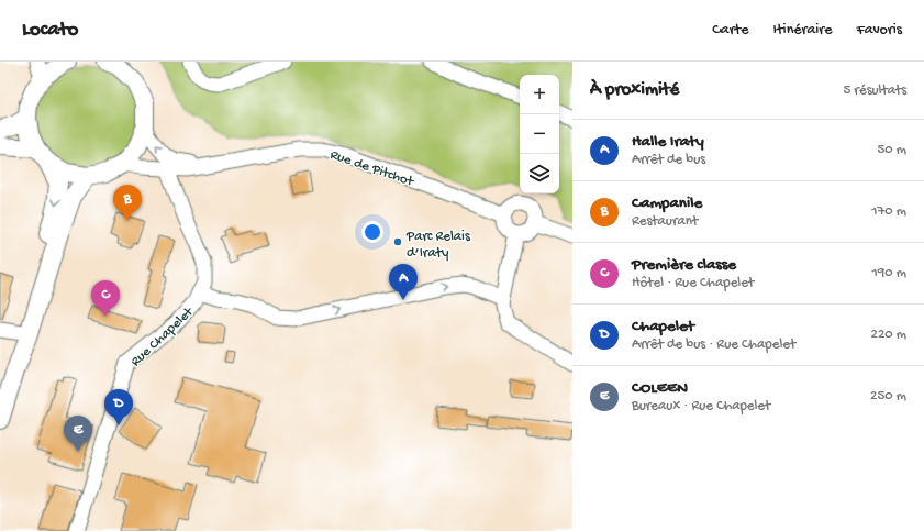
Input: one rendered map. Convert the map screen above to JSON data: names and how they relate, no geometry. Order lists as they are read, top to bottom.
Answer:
{
  "streets": {
    "street": ["Rue de Pitchot", "Rue Chapelet"]
  },
  "crossings": [
    ["Rue de Pitchot", "Rue Chapelet"]
  ],
  "places": ["Parc Relais d’Iraty"],
  "page": {
    "header": "Locato",
    "nav": ["Carte", "Itinéraire", "Favoris"],
    "heading": ["À proximité", "5 résultats"],
    "map_buttons": ["+", "−"],
    "list": [
      {
        "mark": "A",
        "name": "Halle Iraty",
        "note": "Arrêt de bus",
        "value": "50 m"
      },
      {
        "mark": "B",
        "name": "Campanile",
        "note": "Restaurant",
        "value": "170 m"
      },
      {
        "mark": "C",
        "name": "Première classe",
        "note": "Hôtel · Rue Chapelet",
        "value": "190 m"
      },
      {
        "mark": "D",
        "name": "Chapelet",
        "note": "Arrêt de bus · Rue Chapelet",
        "value": "220 m"
      },
      {
        "mark": "E",
        "name": "COLEEN",
        "note": "Bureaux · Rue Chapelet",
        "value": "250 m"
      }
    ],
    "pins": [
      "B",
      "A",
      "C",
      "D",
      "E"
    ]
  }
}
